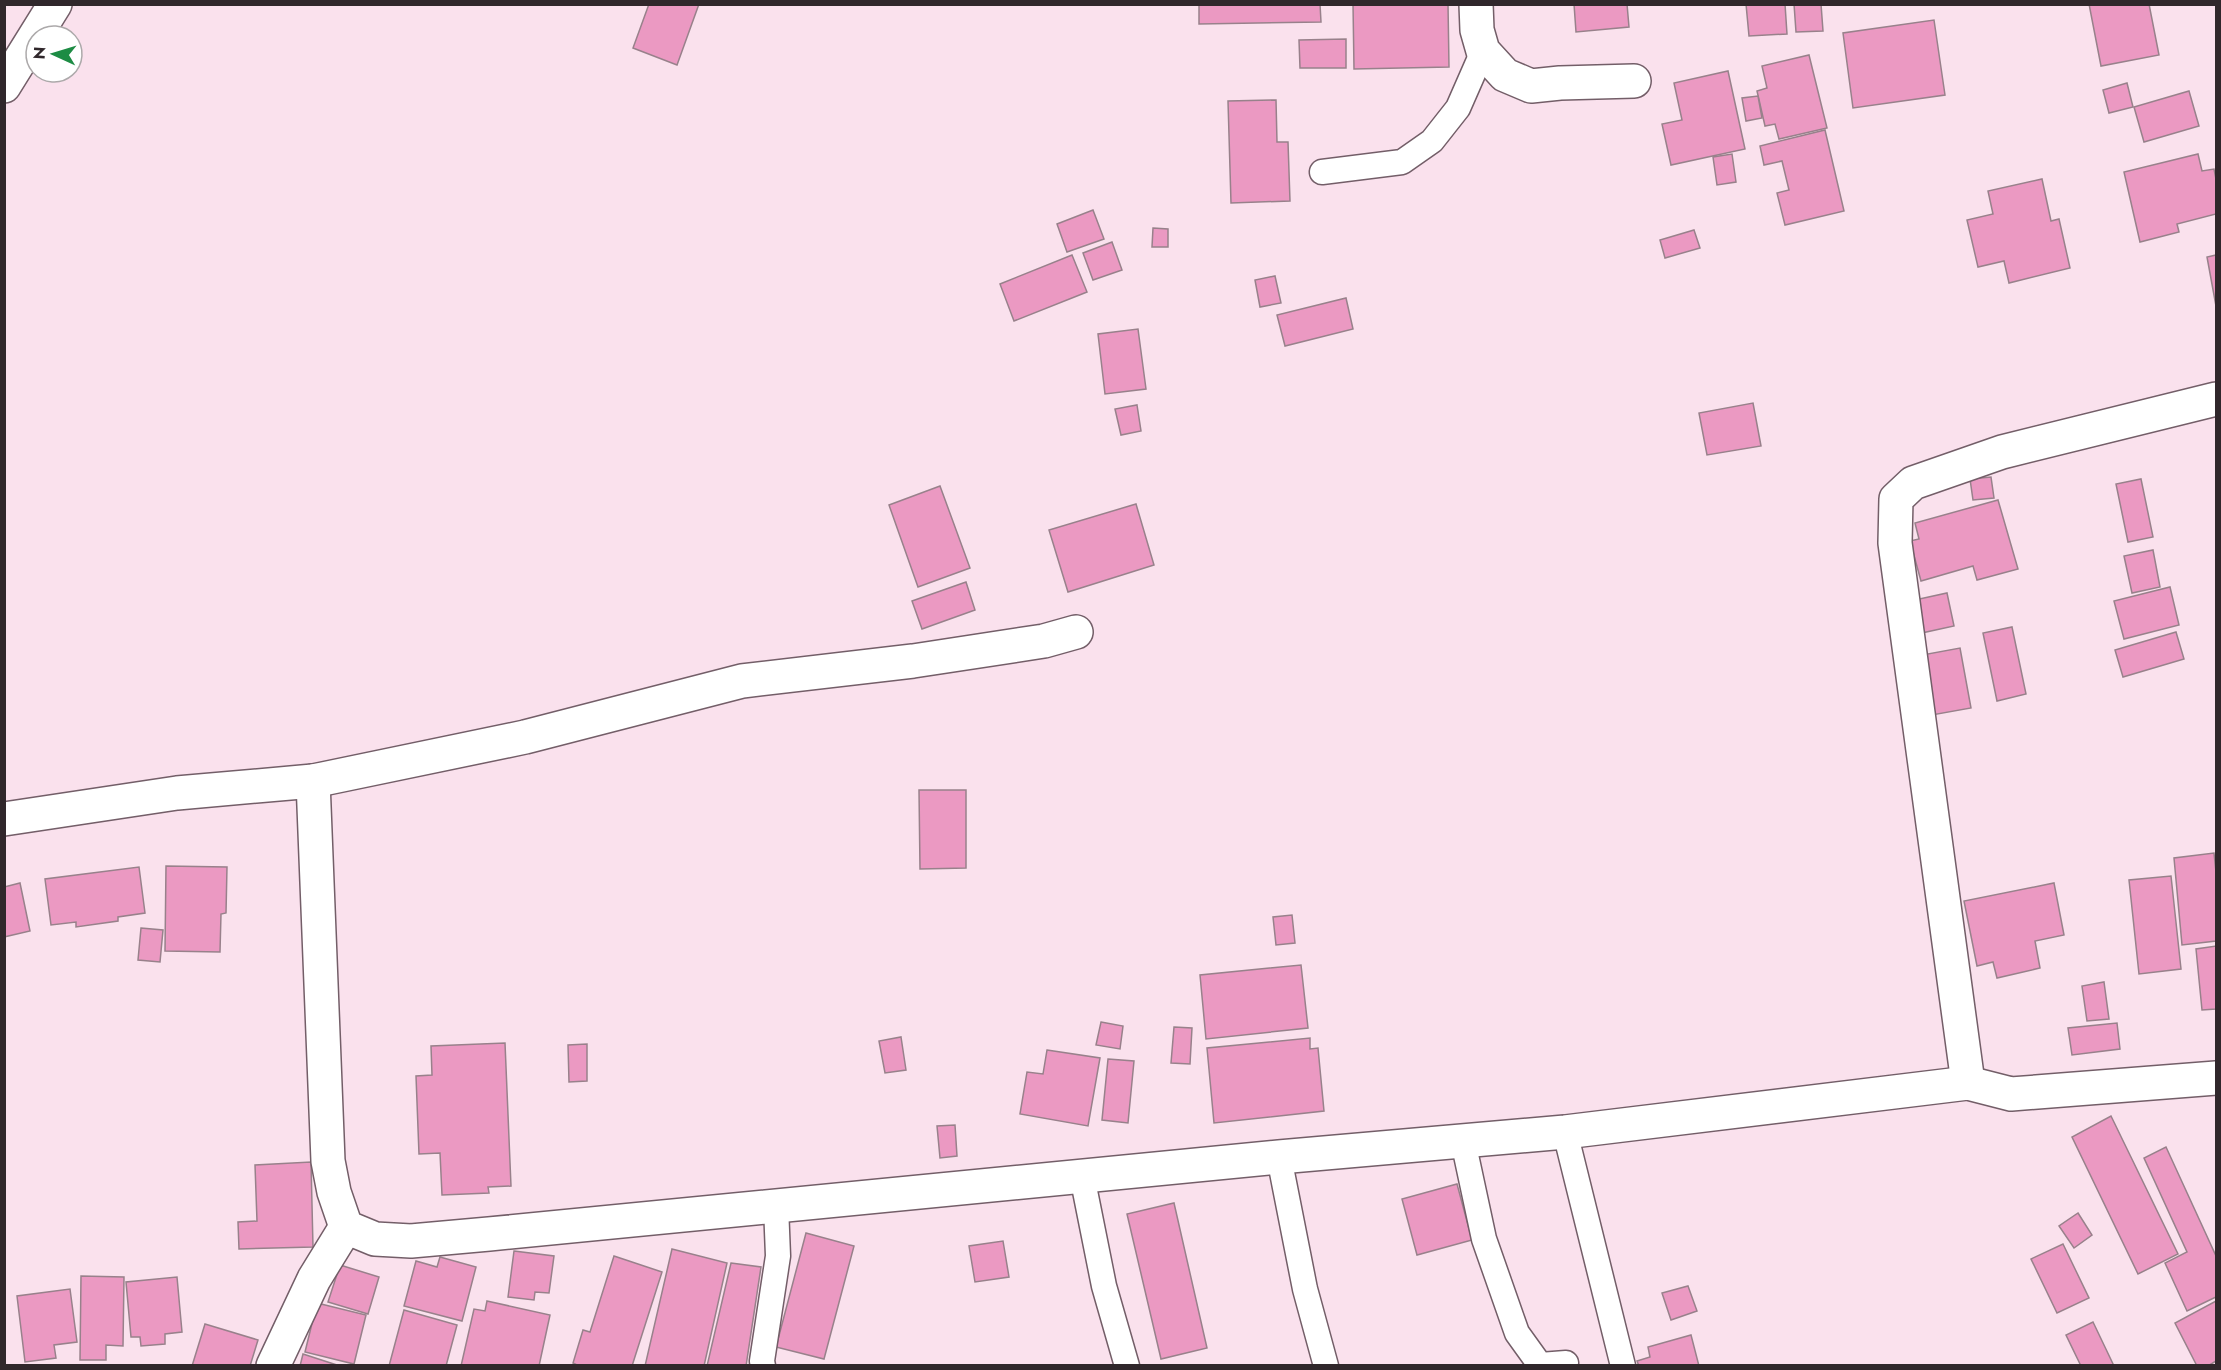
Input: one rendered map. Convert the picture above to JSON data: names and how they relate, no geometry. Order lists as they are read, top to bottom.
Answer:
{
  "north": "left"
}
